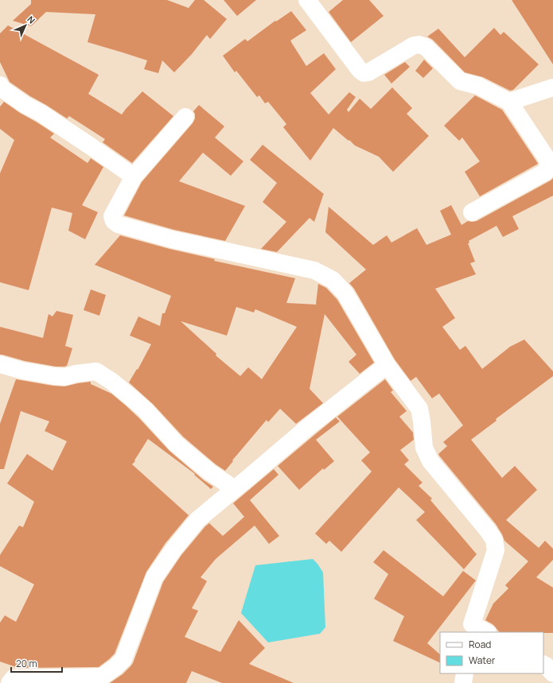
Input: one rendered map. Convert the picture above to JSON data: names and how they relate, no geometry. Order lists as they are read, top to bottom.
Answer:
{
  "legend": ["Road", "Water"],
  "scale_bar": "20 m",
  "north": "top right"
}
